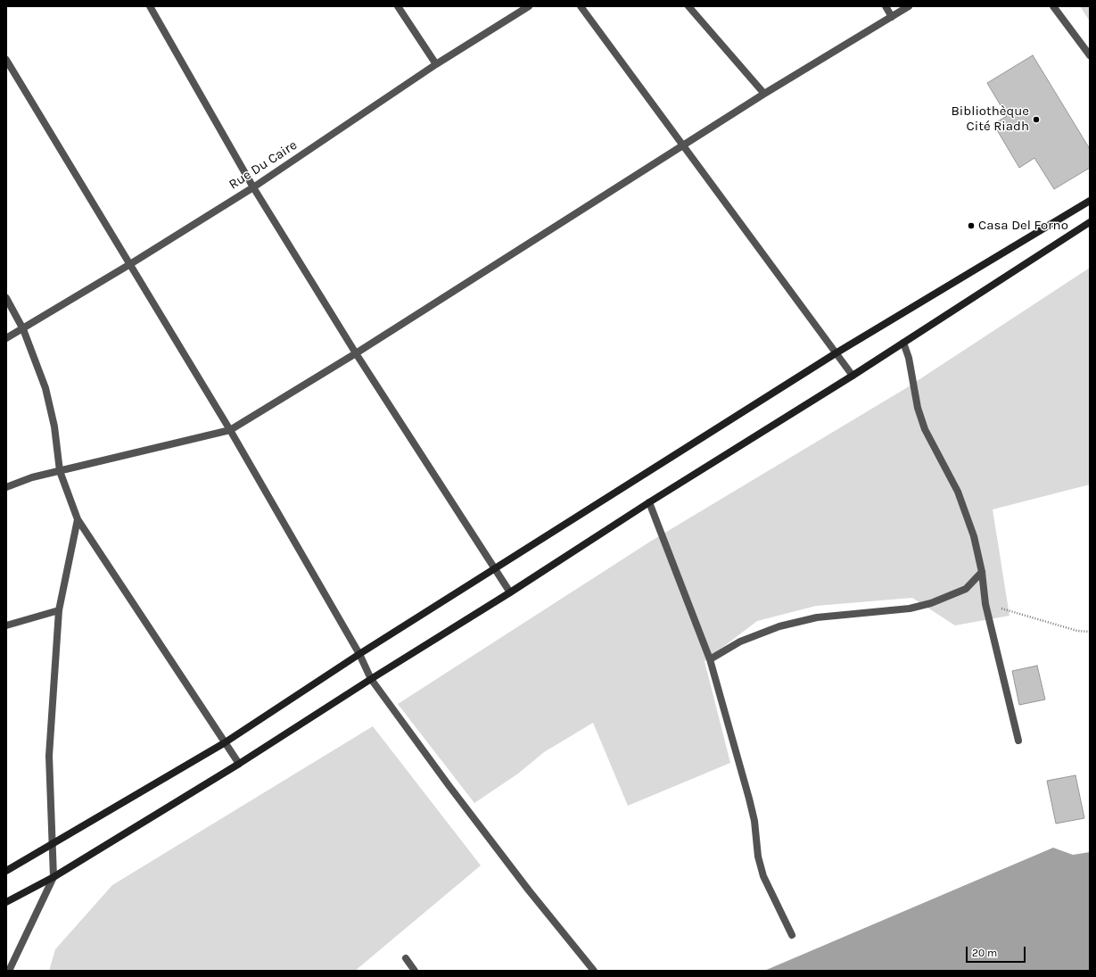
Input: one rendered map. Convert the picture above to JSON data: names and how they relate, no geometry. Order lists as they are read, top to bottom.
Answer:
{
  "streets": {
    "street": ["Rue Du Caire"]
  },
  "places": ["Bibliothèque Cité Riadh", "Casa Del Forno"],
  "scale_bar": "20 m"
}
